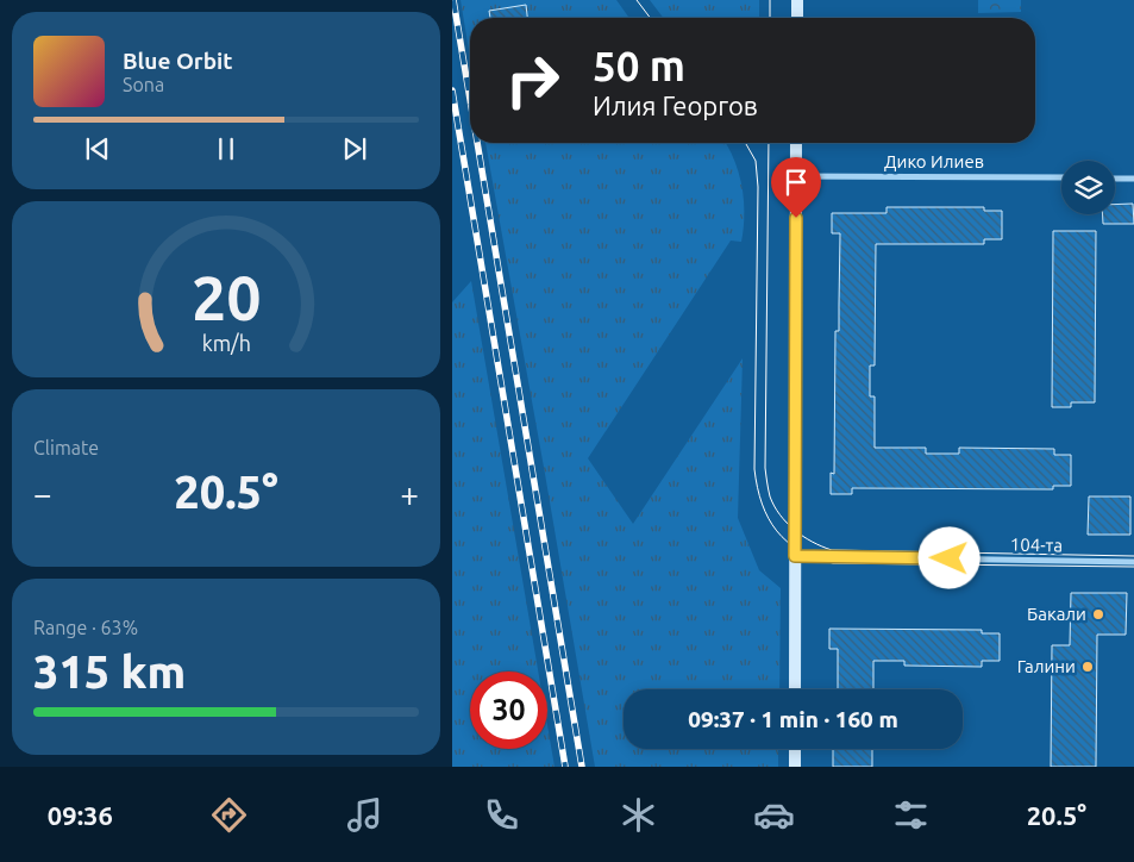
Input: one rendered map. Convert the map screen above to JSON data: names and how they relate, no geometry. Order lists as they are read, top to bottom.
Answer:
{
  "streets": {
    "street": ["Дико Илиев", "104-та"]
  },
  "places": ["Бакали", "Галини"],
  "page": {
    "turn": ["50 m", "Илия Георгов"],
    "song": ["Blue Orbit", "Sona"],
    "tile": [
      "Climate",
      ["Range · 63%", "315 km"]
    ],
    "heat": ["−", "20.5°", "+"],
    "limit": "30",
    "trip": "09:37 · 1 min · 160 m",
    "tabs": ["09:36", "20.5°"],
    "gauge": ["20", "km/h"]
  }
}
